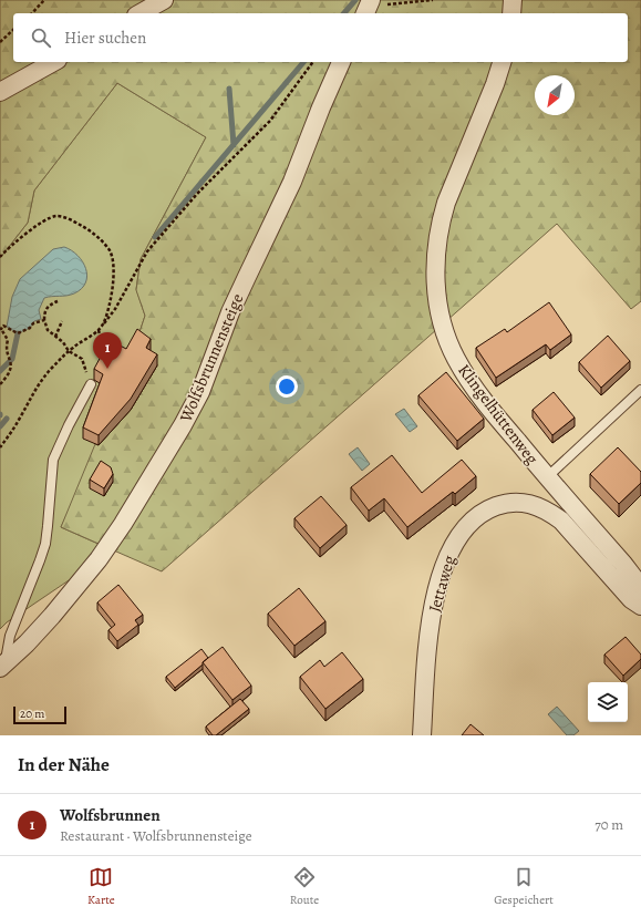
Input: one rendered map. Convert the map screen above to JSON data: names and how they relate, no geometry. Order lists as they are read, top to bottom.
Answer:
{
  "streets": {
    "street": ["Wolfsbrunnensteige", "Klingelhüttenweg", "Jettaweg"]
  },
  "scale_bar": "20 m",
  "north": "bottom left",
  "page": {
    "search": "Hier suchen",
    "pins": "1",
    "scale": "20 m",
    "heading": "In der Nähe",
    "list": [
      {
        "mark": "1",
        "name": "Wolfsbrunnen",
        "note": "Restaurant · Wolfsbrunnensteige",
        "value": "70 m"
      }
    ],
    "nav": ["Karte", "Route", "Gespeichert"]
  }
}
